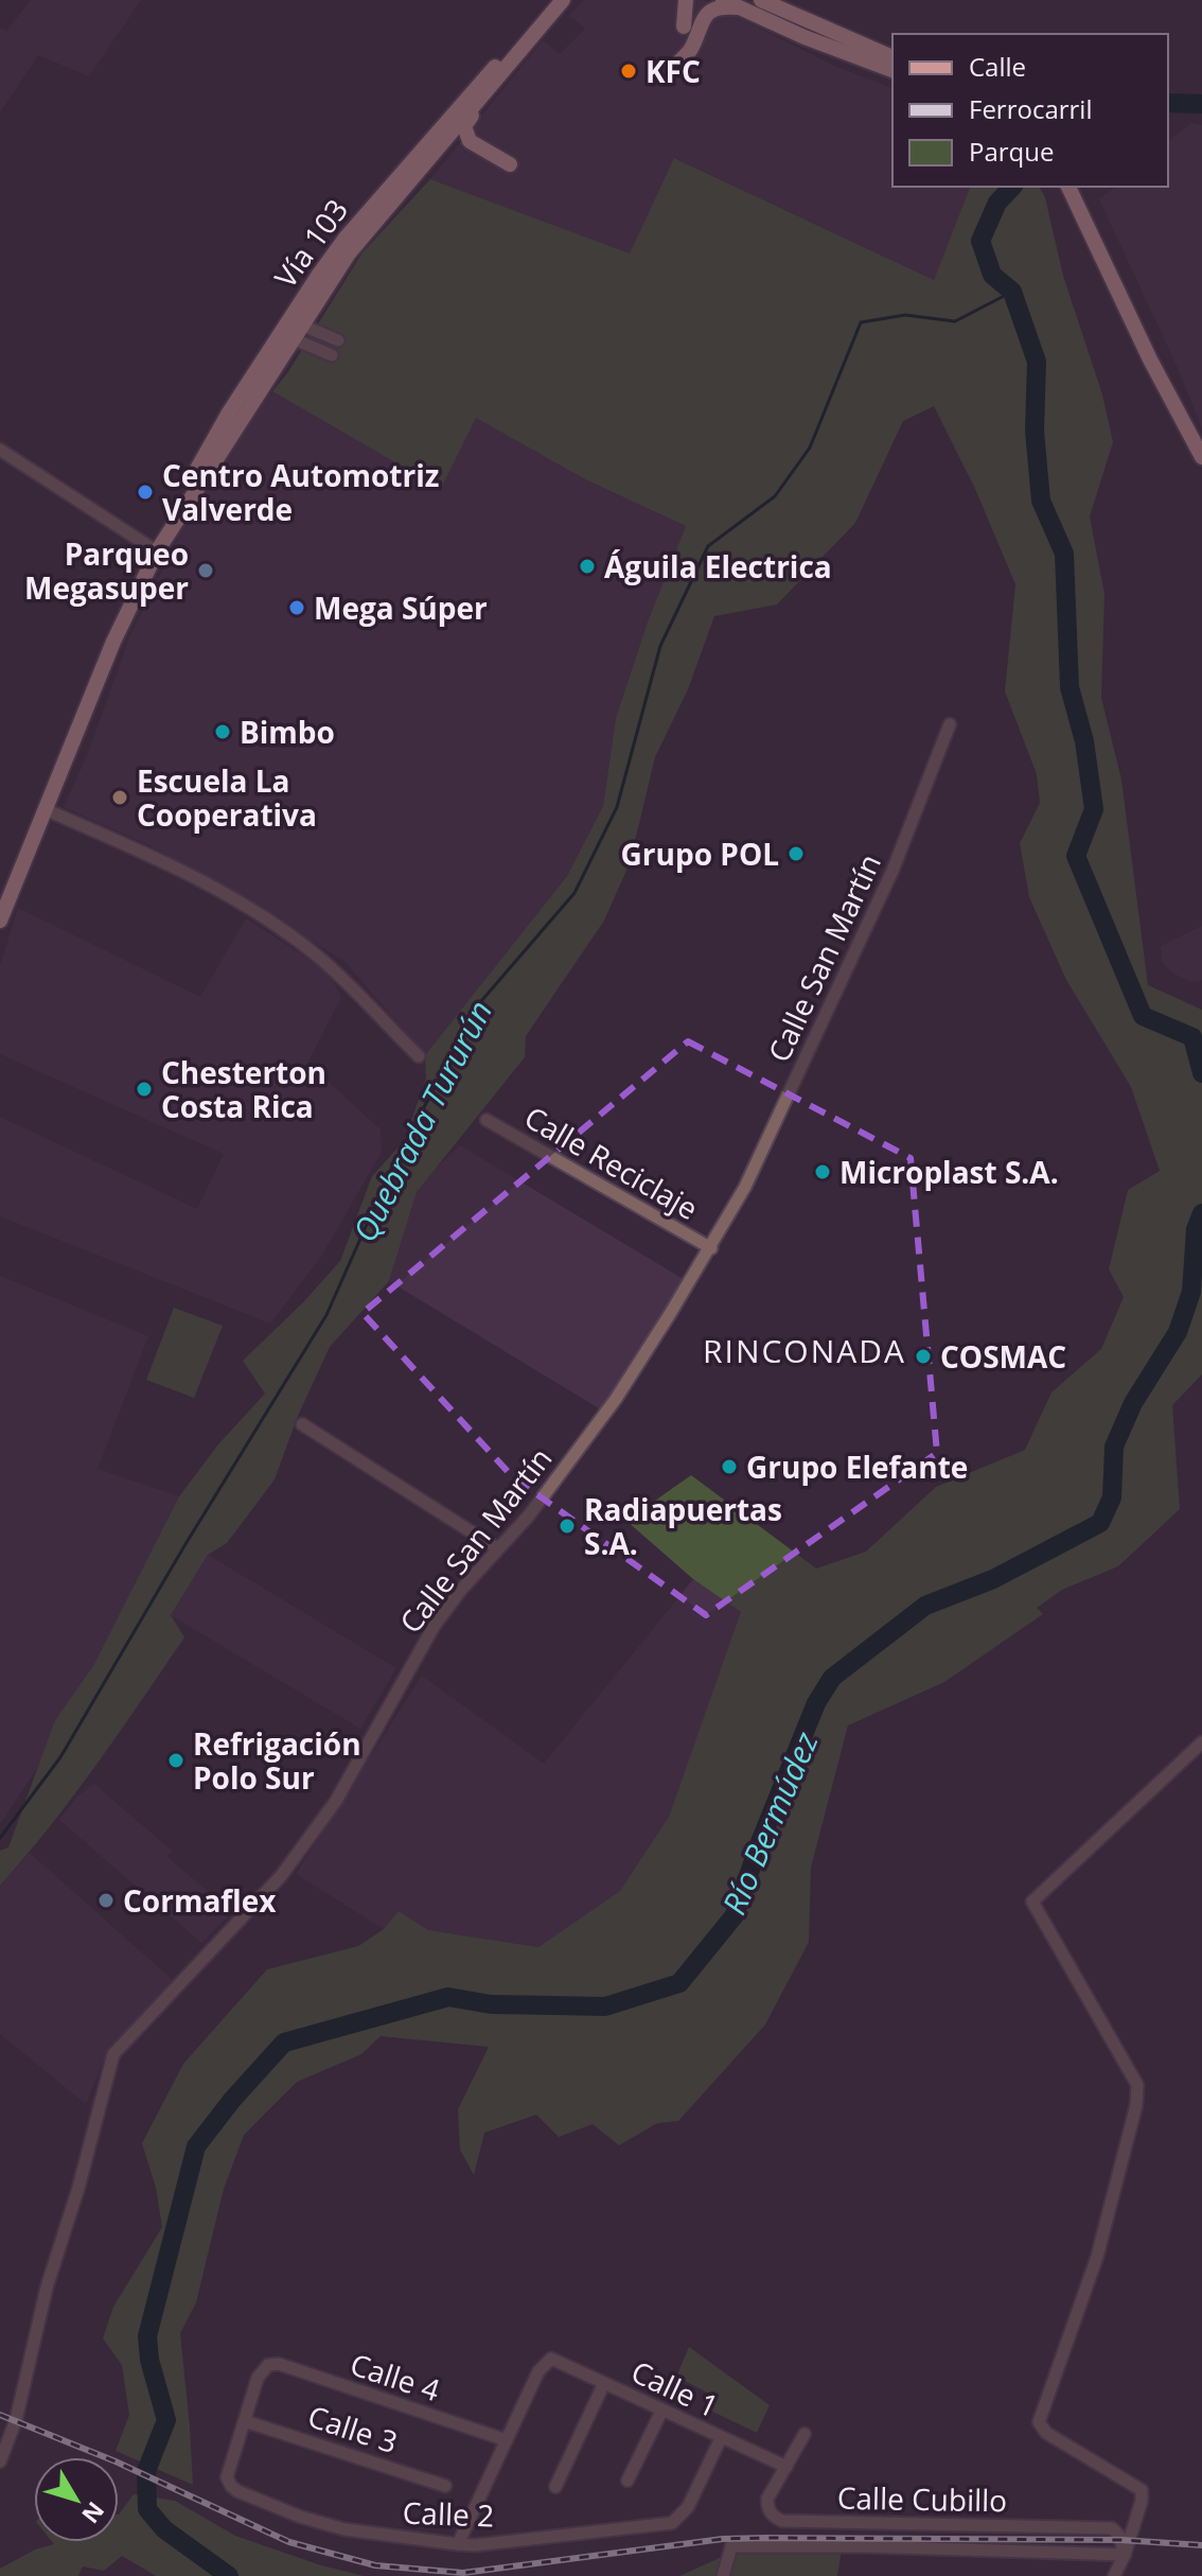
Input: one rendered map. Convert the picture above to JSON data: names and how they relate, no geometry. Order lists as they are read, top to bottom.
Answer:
{
  "streets": {
    "main road": ["Vía 103"],
    "street": [
      "Calle San Martín",
      "Calle Reciclaje",
      "Calle 4",
      "Calle 1",
      "Calle 3",
      "Calle Cubillo",
      "Calle 2"
    ]
  },
  "crossings": [
    ["Calle San Martín", "Calle Reciclaje"],
    ["Calle 4", "Calle 1"],
    ["Calle 4", "Calle 3"],
    ["Calle 4", "Calle 2"],
    ["Calle 1", "Calle Cubillo"],
    ["Calle 1", "Calle 2"],
    ["Calle 3", "Calle 2"]
  ],
  "districts": ["RINCONADA"],
  "water": ["Quebrada Tururún", "Río Bermúdez"],
  "places": [
    "KFC",
    "Centro Automotriz Valverde",
    "Águila Electrica",
    "Parqueo Megasuper",
    "Mega Súper",
    "Bimbo",
    "Escuela La Cooperativa",
    "Grupo POL",
    "Chesterton Costa Rica",
    "Microplast S.A.",
    "COSMAC",
    "Grupo Elefante",
    "Radiapuertas S.A.",
    "Refrigación Polo Sur",
    "Cormaflex"
  ],
  "legend": ["Calle", "Ferrocarril", "Parque"],
  "north": "bottom right"
}
